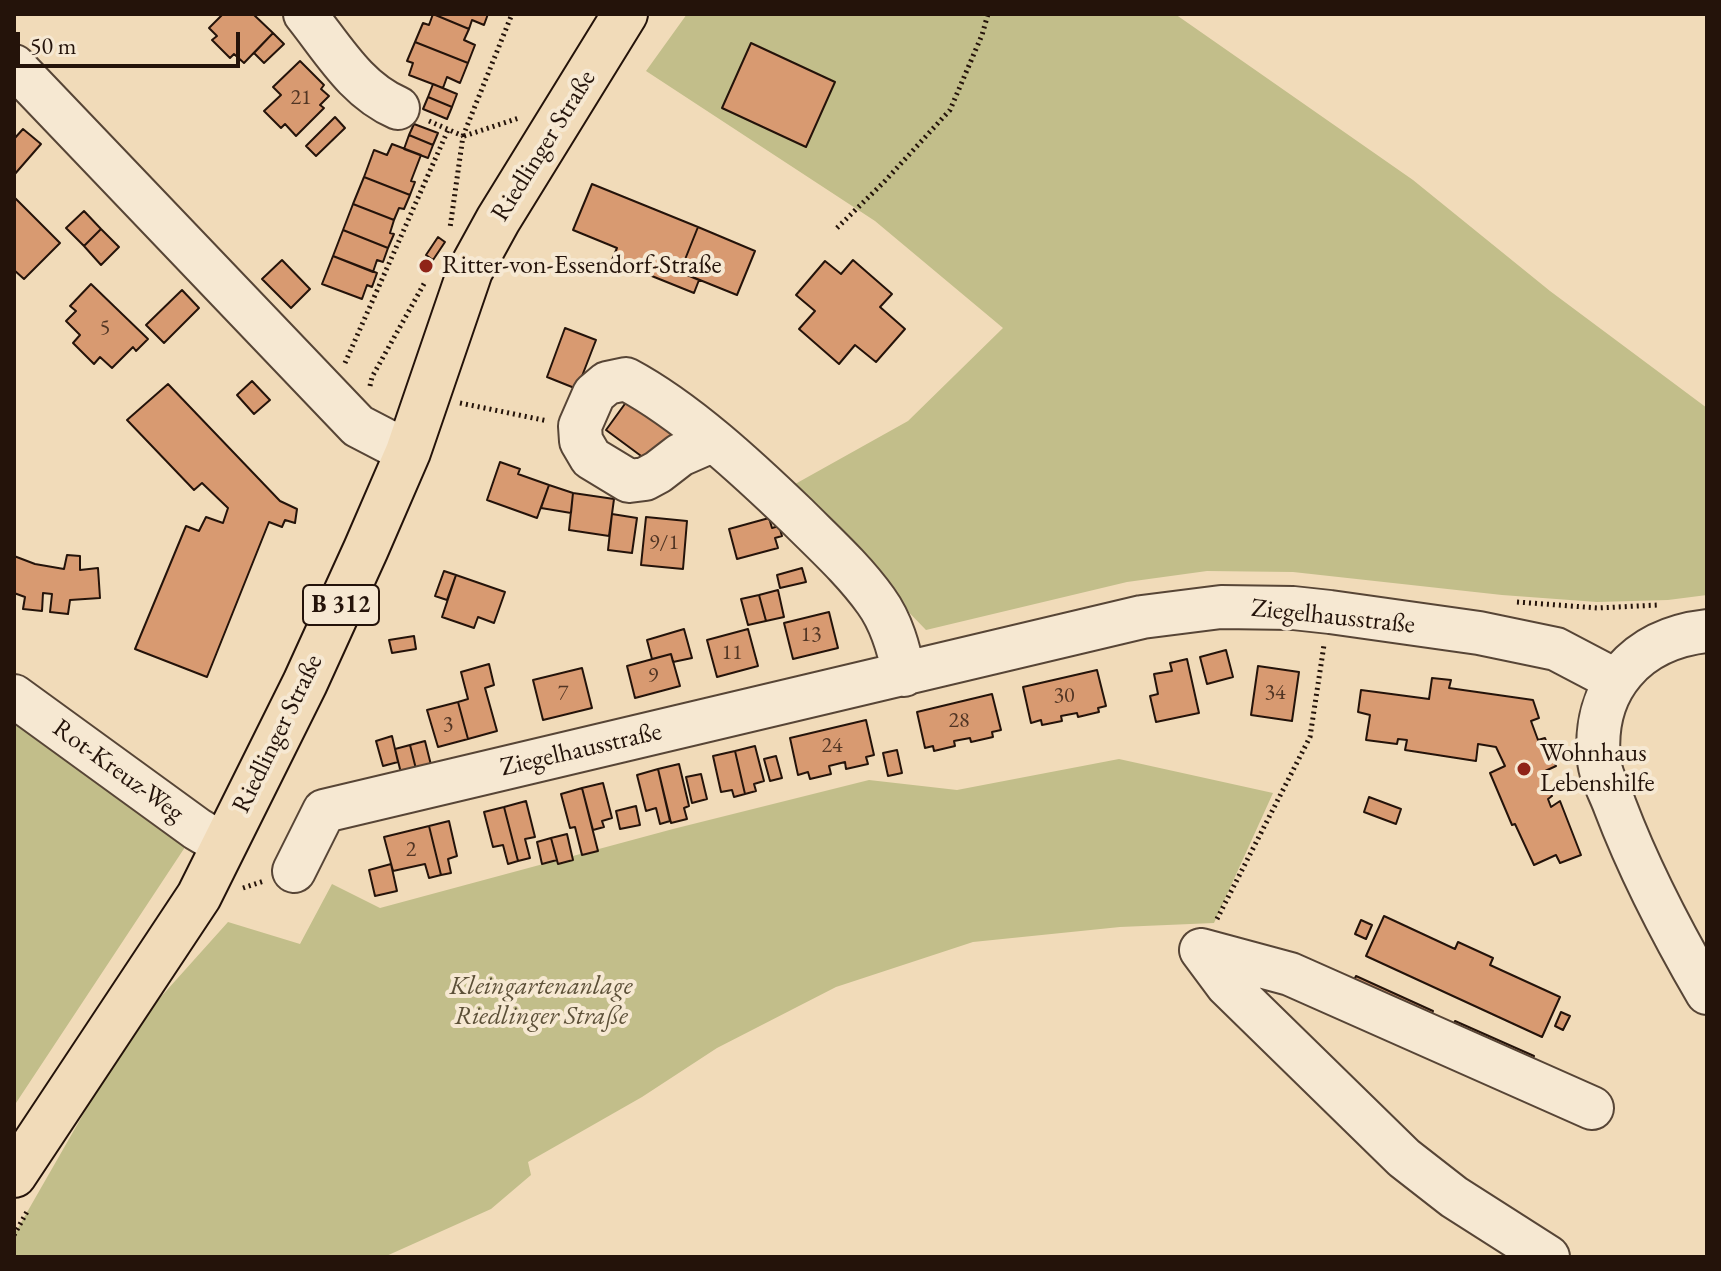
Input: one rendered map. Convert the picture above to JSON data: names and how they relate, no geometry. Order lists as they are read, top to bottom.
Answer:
{
  "streets": {
    "main road": ["Riedlinger Straße", "B 312"],
    "street": ["Ziegelhausstraße", "Rot-Kreuz-Weg"]
  },
  "crossings": [
    ["Riedlinger Straße", "Rot-Kreuz-Weg"]
  ],
  "parks": ["Kleingartenanlage Riedlinger Straße"],
  "places": ["Ritter-von-Essendorf-Straße", "Wohnhaus Lebenshilfe"],
  "house_numbers": [
    "21",
    "5",
    "9/1",
    "13",
    "11",
    "9",
    "34",
    "7",
    "30",
    "28",
    "3",
    "24",
    "2"
  ],
  "scale_bar": "50 m"
}
